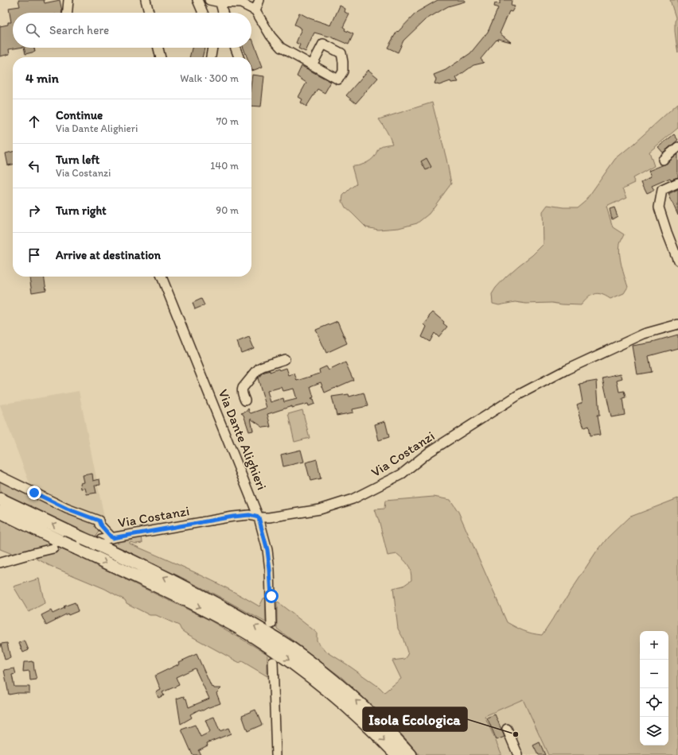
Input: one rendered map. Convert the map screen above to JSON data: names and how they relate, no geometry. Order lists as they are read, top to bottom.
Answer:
{
  "streets": {
    "street": ["Via Dante Alighieri", "Via Costanzi"]
  },
  "crossings": [
    ["Via Dante Alighieri", "Via Costanzi"]
  ],
  "places": ["Isola Ecologica"],
  "page": {
    "search": "Search here",
    "heading": ["4 min", "Walk · 300 m"],
    "list": [
      ["Continue", "Via Dante Alighieri", "70 m"],
      ["Turn left", "Via Costanzi", "140 m"],
      ["Turn right", "90 m"],
      "Arrive at destination"
    ],
    "map_buttons": ["+", "−"]
  }
}
